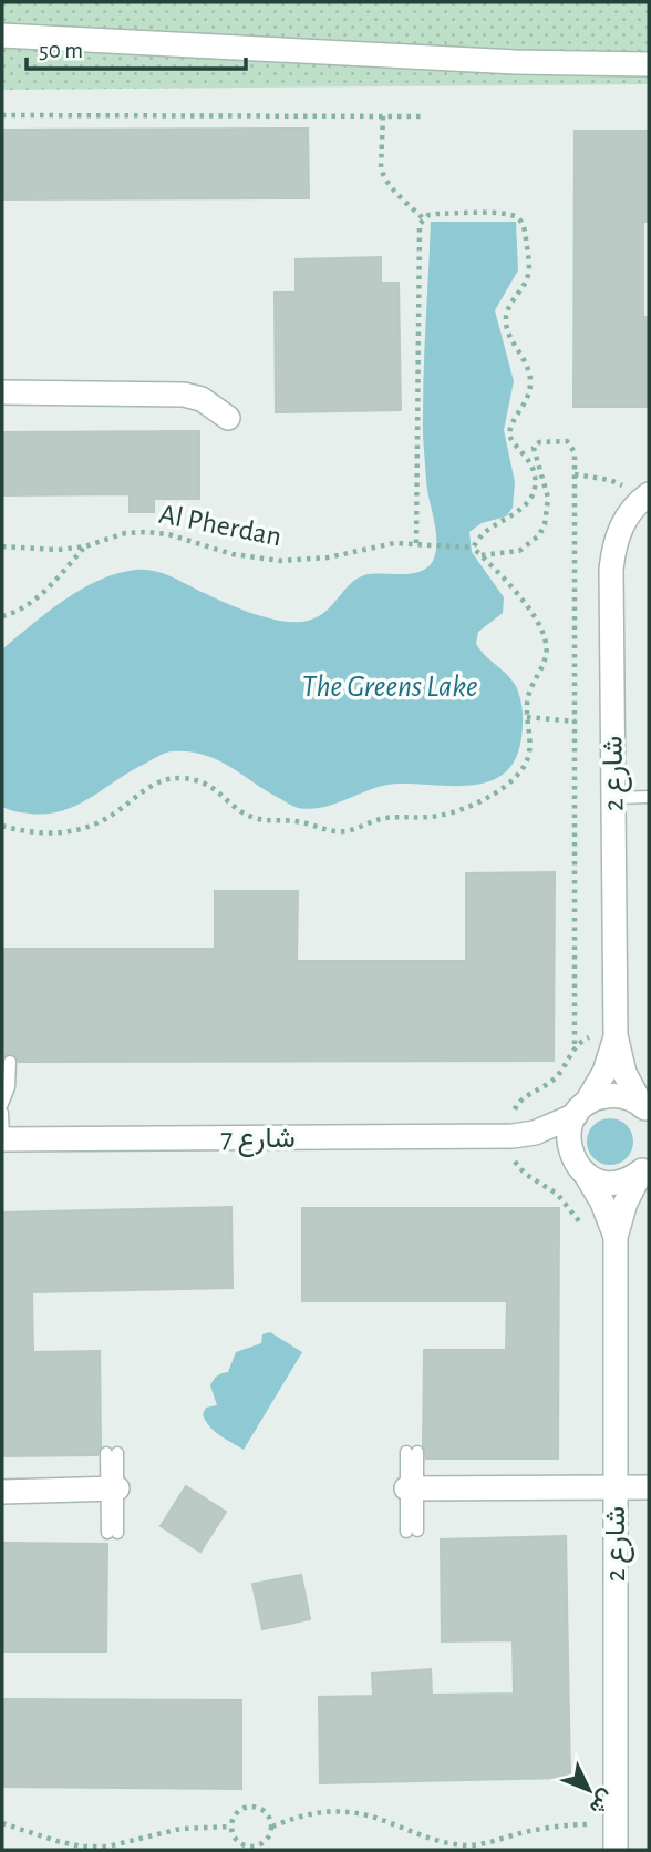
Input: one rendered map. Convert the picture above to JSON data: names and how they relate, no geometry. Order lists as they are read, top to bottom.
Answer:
{
  "streets": {
    "street": ["شارع 2", "شارع 7"],
    "path": ["Al Pherdan"]
  },
  "crossings": [
    ["شارع 2", "شارع 7"]
  ],
  "water": ["The Greens Lake"],
  "scale_bar": "50 m",
  "north": "bottom right"
}
